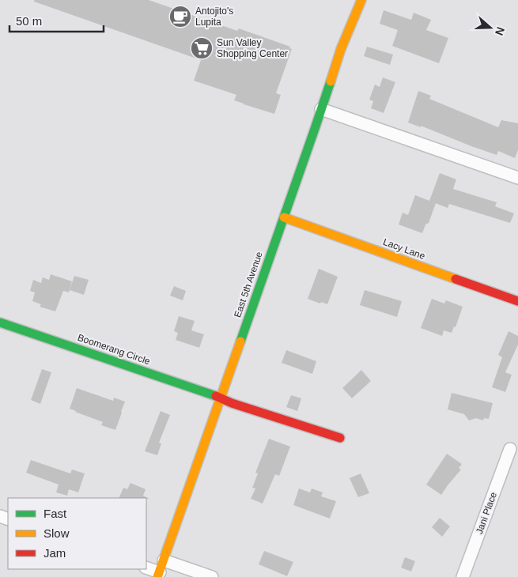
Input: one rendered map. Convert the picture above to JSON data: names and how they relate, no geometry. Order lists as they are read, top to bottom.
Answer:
{
  "streets": {
    "street": [
      "Lacy Lane",
      "East 5th Avenue",
      "Boomerang Circle",
      "Jani Place"
    ]
  },
  "crossings": [
    ["Lacy Lane", "East 5th Avenue"],
    ["East 5th Avenue", "Boomerang Circle"]
  ],
  "places": {
    "cafe": ["Antojito's Lupita"],
    "supermarket": ["Sun Valley Shopping Center"]
  },
  "legend": ["Fast", "Slow", "Jam"],
  "scale_bar": "50 m",
  "north": "right"
}
